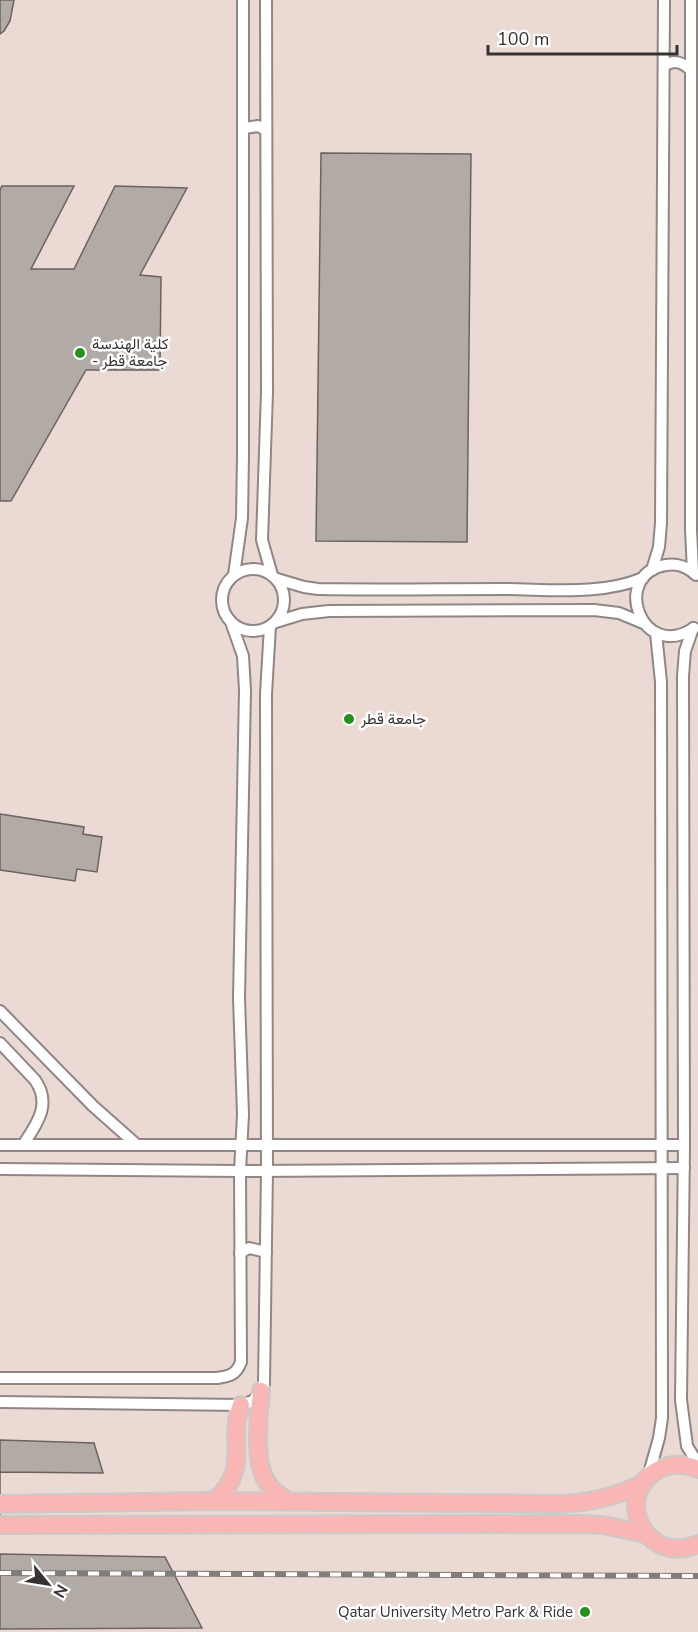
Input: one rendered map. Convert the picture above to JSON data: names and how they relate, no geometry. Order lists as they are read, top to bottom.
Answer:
{
  "places": ["كلية الهندسة - جامعة قطر", "جامعة قطر", "Qatar University Metro Park & Ride"],
  "scale_bar": "100 m",
  "north": "bottom right"
}
